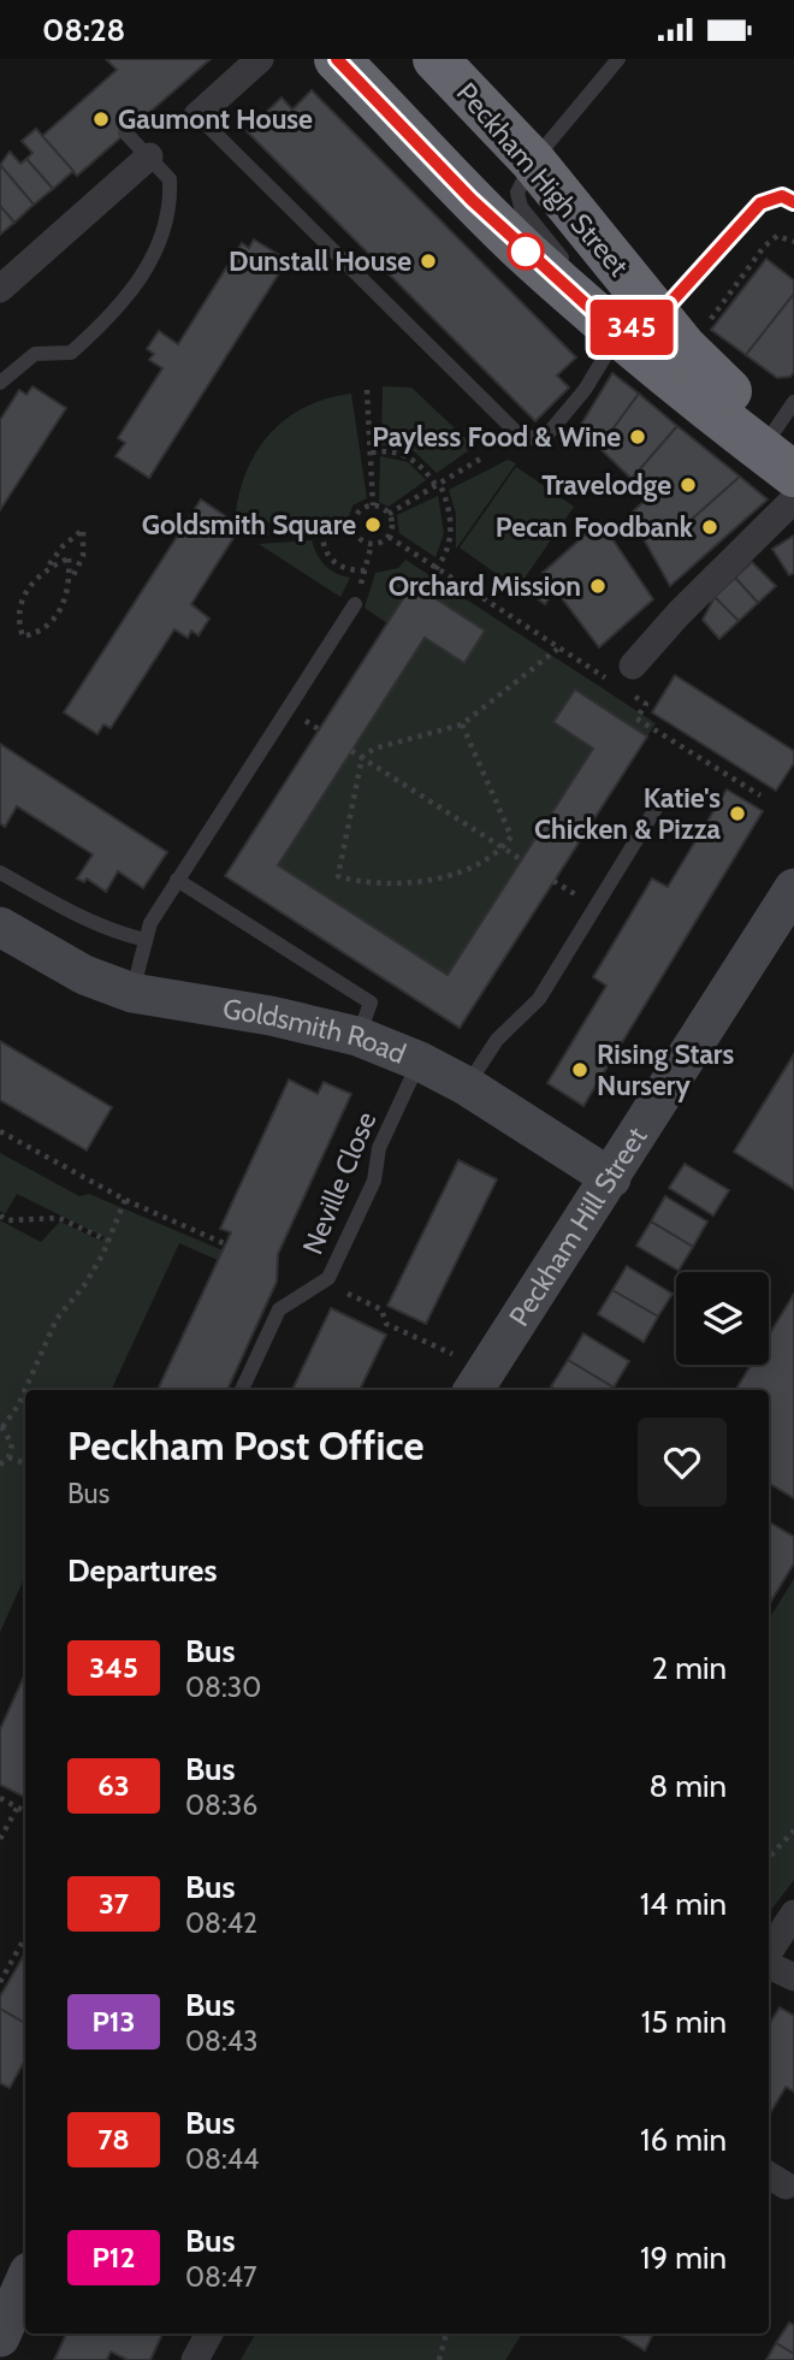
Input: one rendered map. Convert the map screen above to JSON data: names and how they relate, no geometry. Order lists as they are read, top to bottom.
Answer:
{
  "streets": {
    "highway": ["Peckham High Street"],
    "street": ["Goldsmith Road", "Peckham Hill Street"],
    "lane": ["Neville Close"]
  },
  "crossings": [
    ["Goldsmith Road", "Neville Close"],
    ["Goldsmith Road", "Peckham Hill Street"]
  ],
  "places": [
    "Gaumont House",
    "Dunstall House",
    "Payless Food & Wine",
    "Travelodge",
    "Goldsmith Square",
    "Pecan Foodbank",
    "Orchard Mission",
    "Katie's Chicken & Pizza",
    "Rising Stars Nursery"
  ],
  "lines": ["bus line 345"],
  "page": {
    "status": "08:28",
    "on_map": "345",
    "heading": [
      ["Peckham Post Office", "Bus"],
      "Departures"
    ],
    "list": [
      {
        "mark": "345",
        "name": "Bus",
        "note": "08:30",
        "value": "2 min"
      },
      {
        "mark": "63",
        "name": "Bus",
        "note": "08:36",
        "value": "8 min"
      },
      {
        "mark": "37",
        "name": "Bus",
        "note": "08:42",
        "value": "14 min"
      },
      {
        "mark": "P13",
        "name": "Bus",
        "note": "08:43",
        "value": "15 min"
      },
      {
        "mark": "78",
        "name": "Bus",
        "note": "08:44",
        "value": "16 min"
      },
      {
        "mark": "P12",
        "name": "Bus",
        "note": "08:47",
        "value": "19 min"
      }
    ]
  }
}
